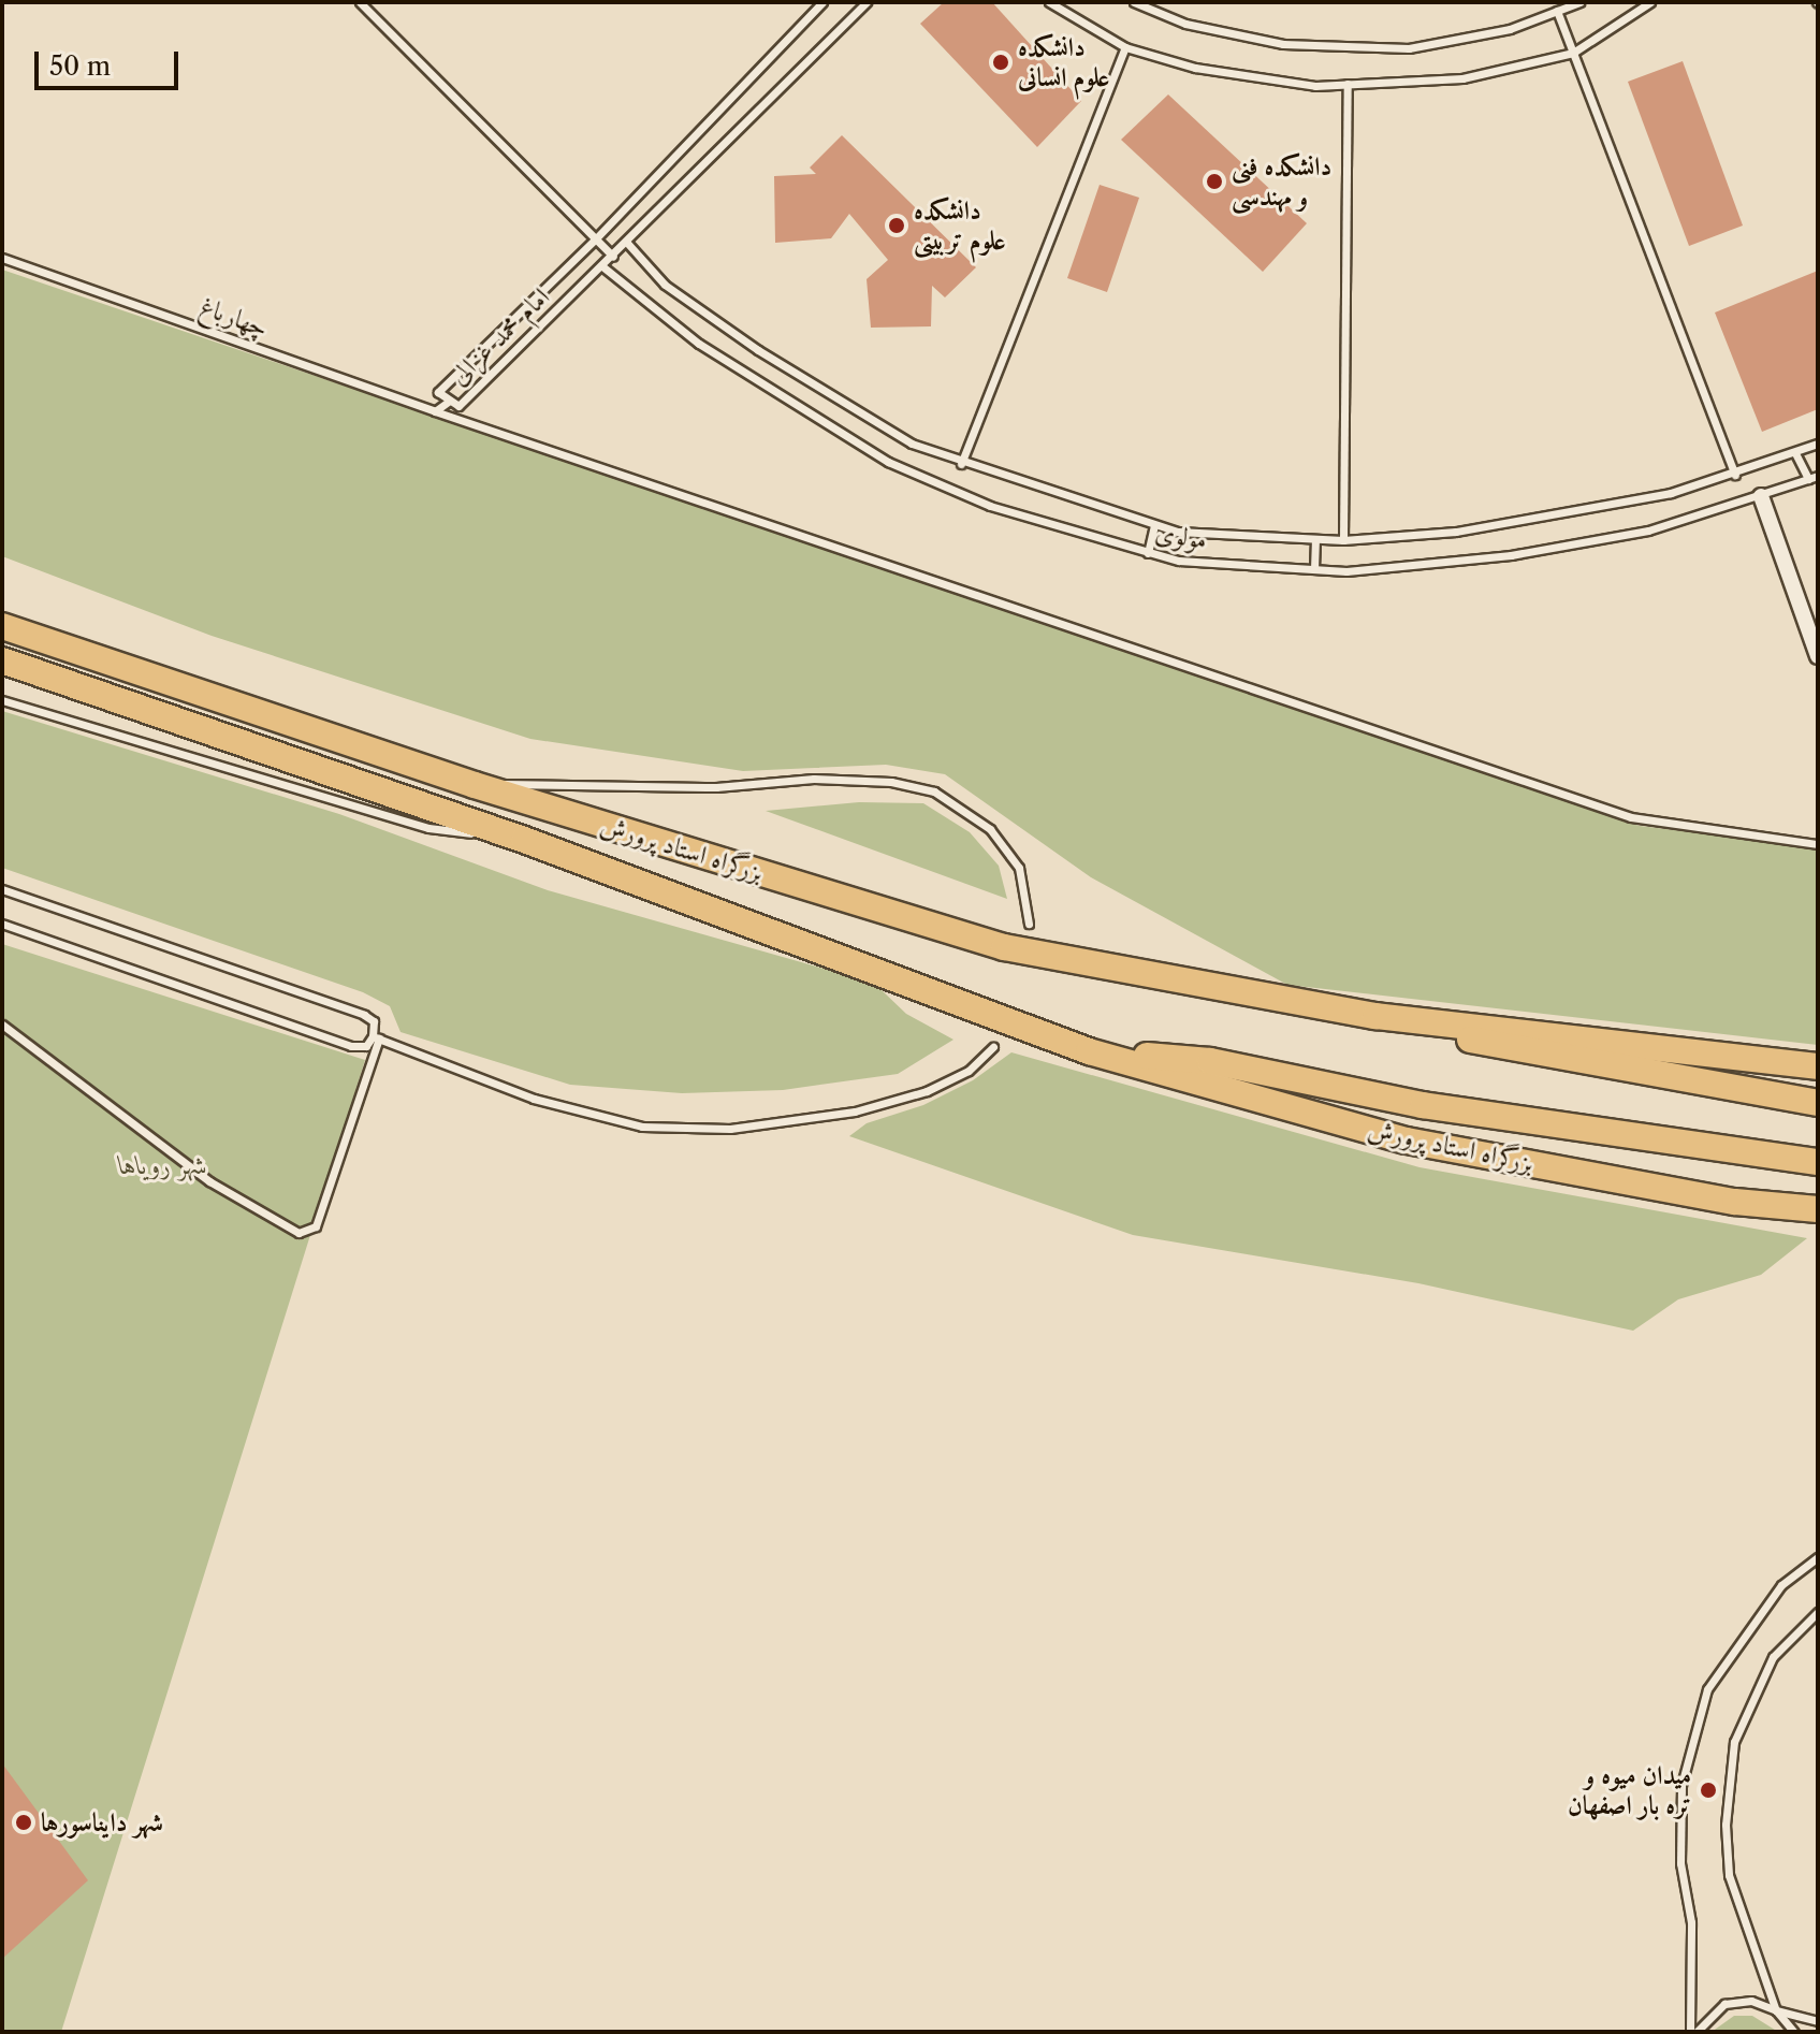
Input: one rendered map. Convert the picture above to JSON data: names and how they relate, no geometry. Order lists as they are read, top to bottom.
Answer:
{
  "streets": {
    "highway": ["بزرگراه استاد پرورش"],
    "lane": ["چهارباغ", "امام محمد غزالی", "مولوی"]
  },
  "crossings": [
    ["امام محمد غزالی", "مولوی"]
  ],
  "parks": ["شهر رویاها"],
  "places": [
    "دانشکده علوم انسانی",
    "دانشکده فنی و مهندسی",
    "دانشکده علوم تربیتی",
    "میدان میوه و تره بار اصفهان",
    "شهر دایناسورها"
  ],
  "scale_bar": "50 m"
}
